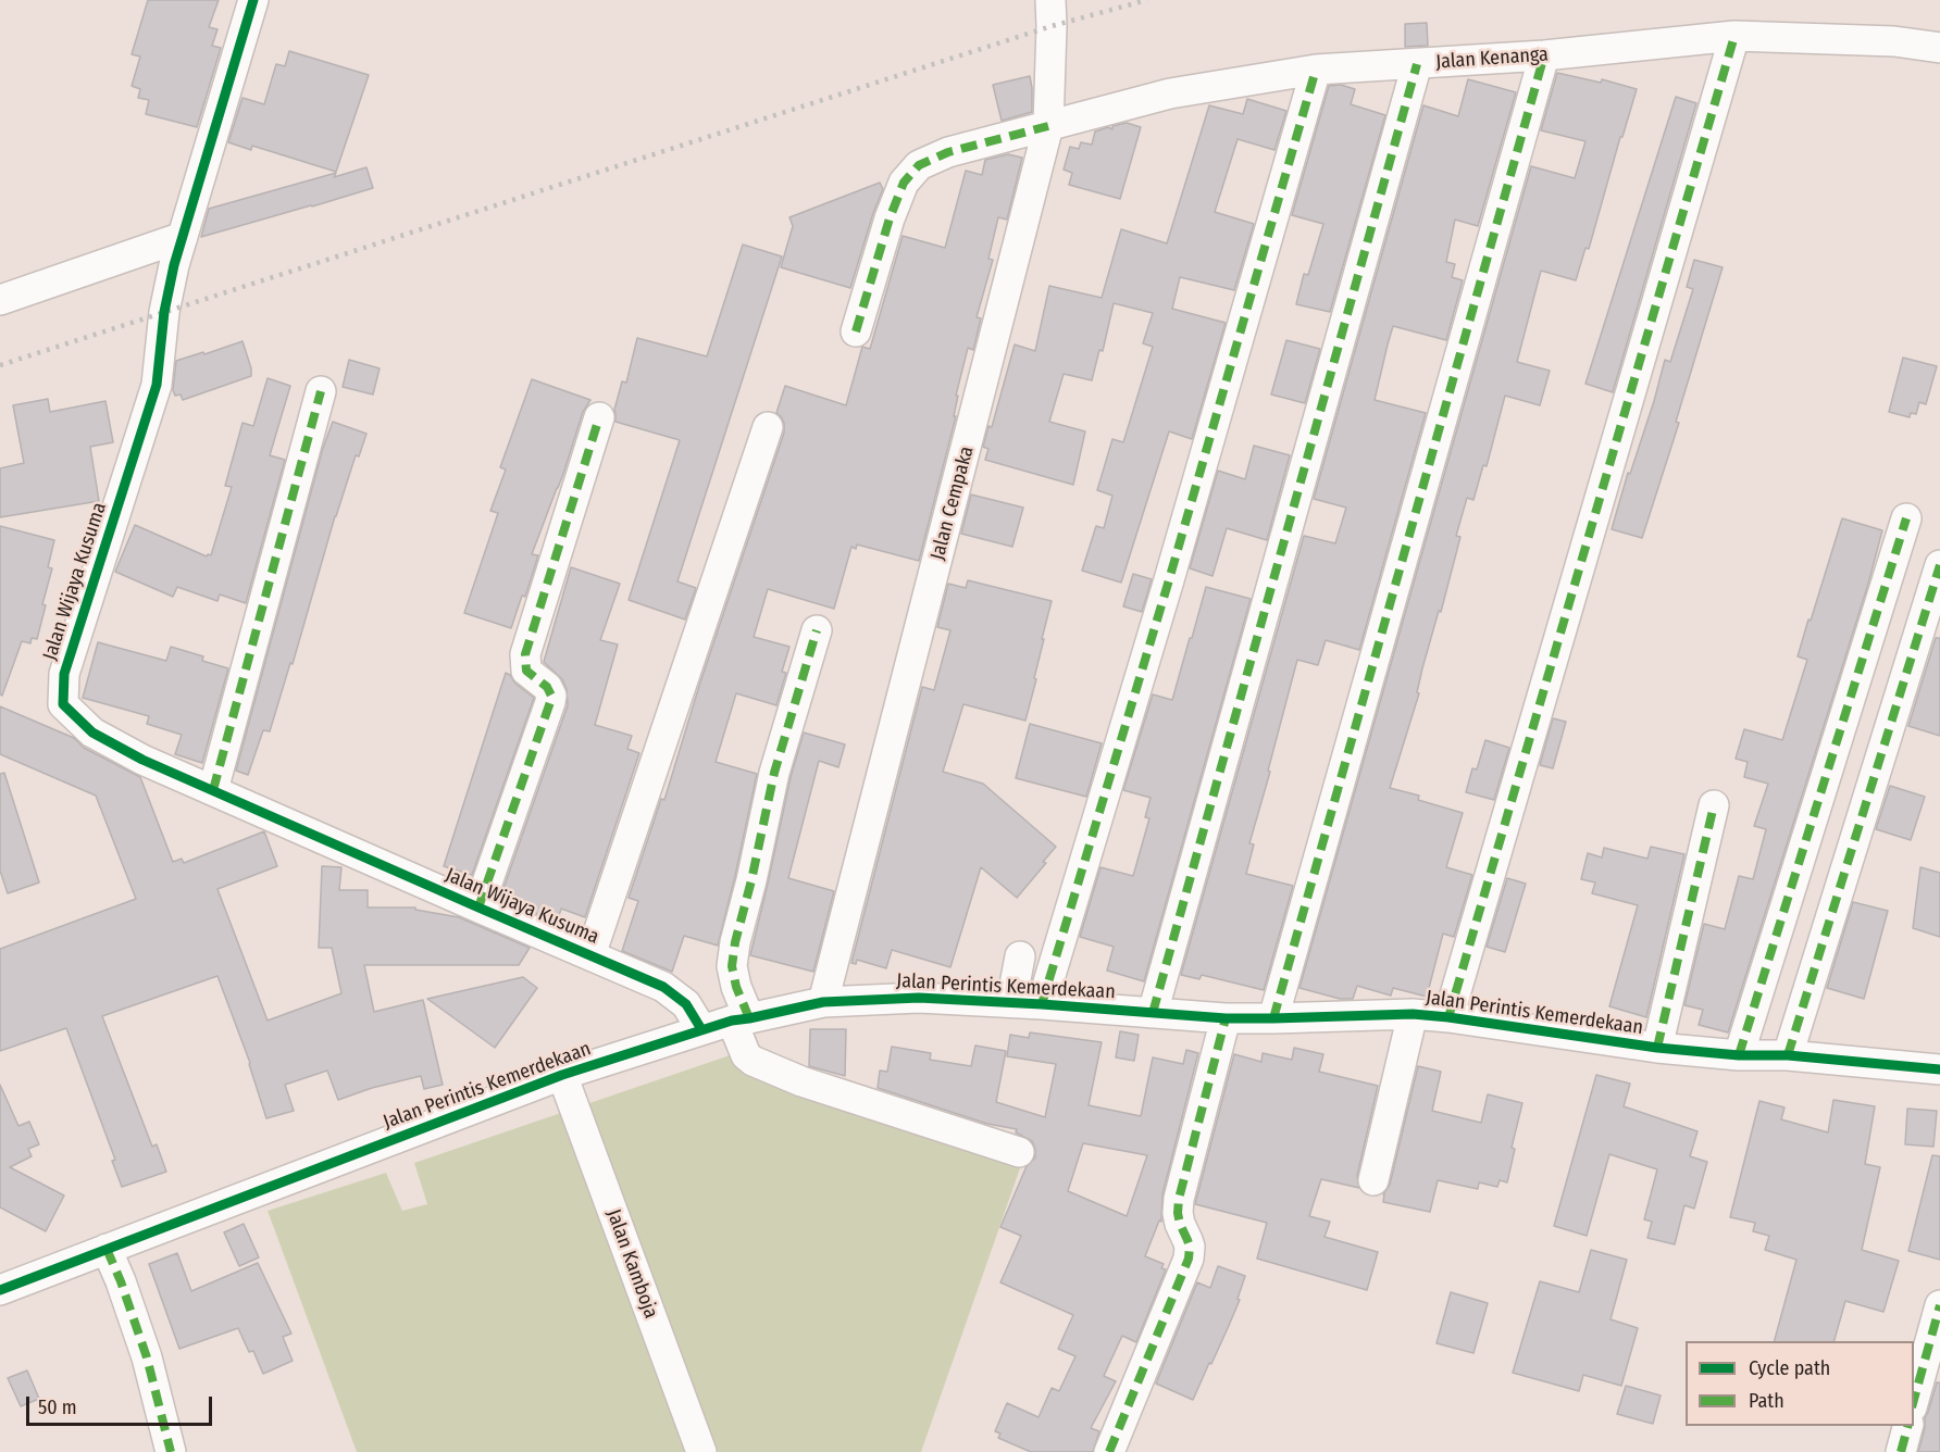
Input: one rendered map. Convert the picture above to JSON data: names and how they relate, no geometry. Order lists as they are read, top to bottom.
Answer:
{
  "streets": {
    "street": [
      "Jalan Kenanga",
      "Jalan Cempaka",
      "Jalan Wijaya Kusuma",
      "Jalan Perintis Kemerdekaan",
      "Jalan Kamboja"
    ]
  },
  "crossings": [
    ["Jalan Kenanga", "Jalan Cempaka"],
    ["Jalan Cempaka", "Jalan Perintis Kemerdekaan"],
    ["Jalan Wijaya Kusuma", "Jalan Perintis Kemerdekaan"],
    ["Jalan Perintis Kemerdekaan", "Jalan Kamboja"]
  ],
  "legend": ["Cycle path", "Path"],
  "scale_bar": "50 m"
}
